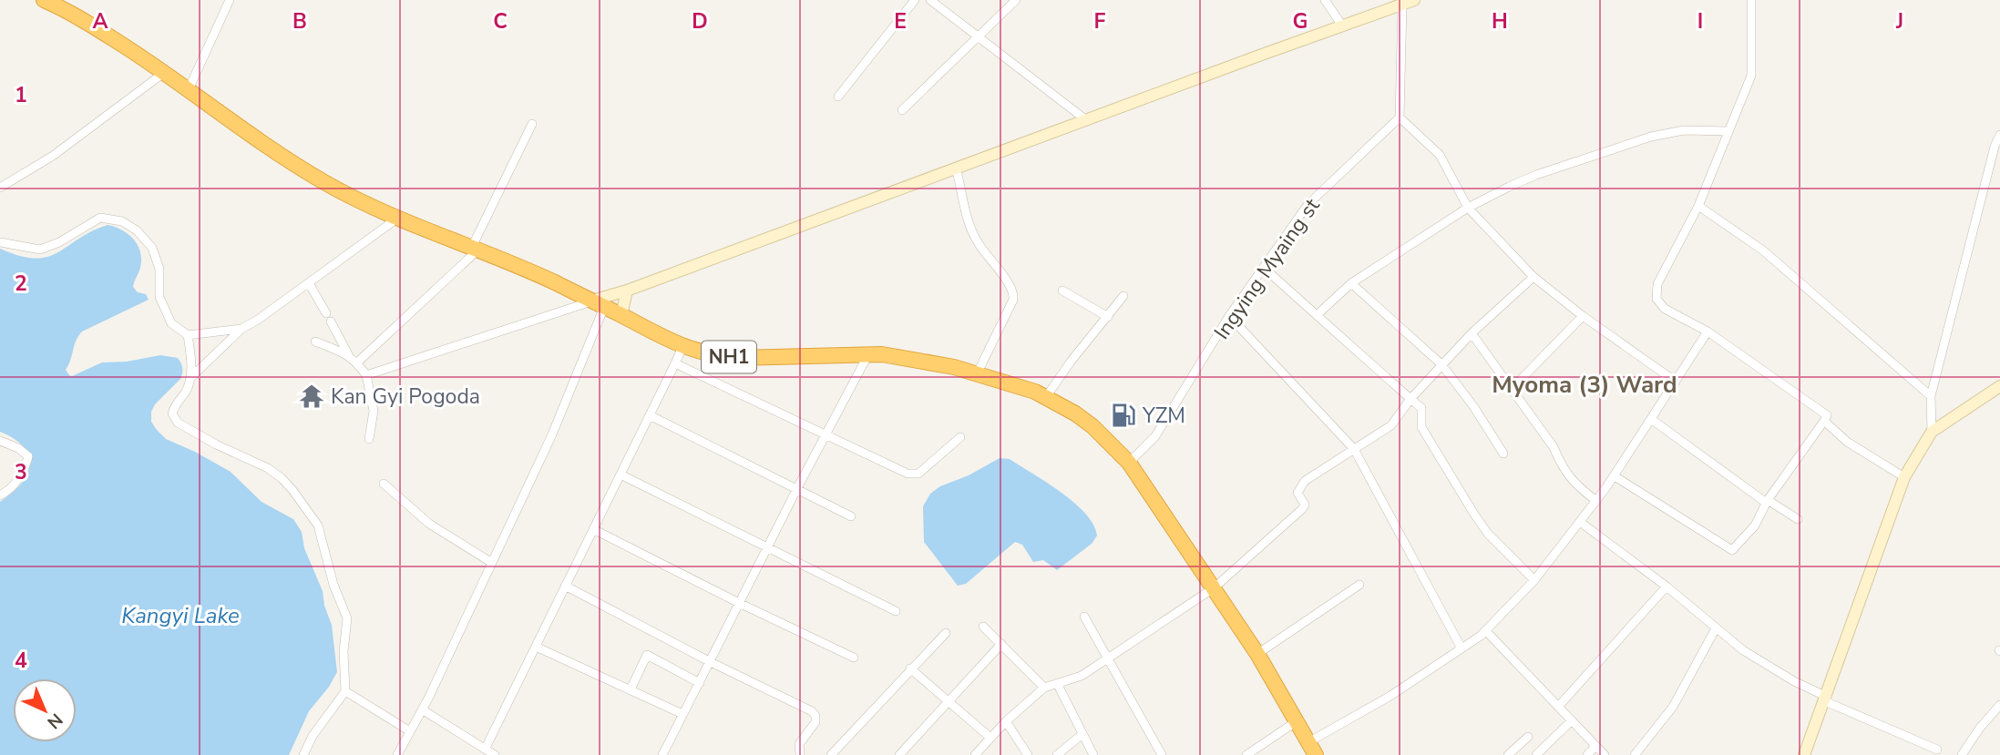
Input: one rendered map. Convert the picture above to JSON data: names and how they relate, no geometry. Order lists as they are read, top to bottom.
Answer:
{
  "streets": {
    "highway": ["NH1"],
    "street": ["Ingying Myaing st"]
  },
  "crossings": [
    ["Ingying Myaing st", "NH1"]
  ],
  "districts": ["Myoma (3) Ward"],
  "water": ["Kangyi Lake"],
  "places": {
    "temple": ["Kan Gyi Pogoda"],
    "fuel station": ["YZM"]
  },
  "north": "bottom right",
  "grid": {
    "columns": [
      "A",
      "B",
      "C",
      "D",
      "E",
      "F",
      "G",
      "H",
      "I",
      "J"
    ],
    "rows": [
      "1",
      "2",
      "3",
      "4"
    ]
  }
}
